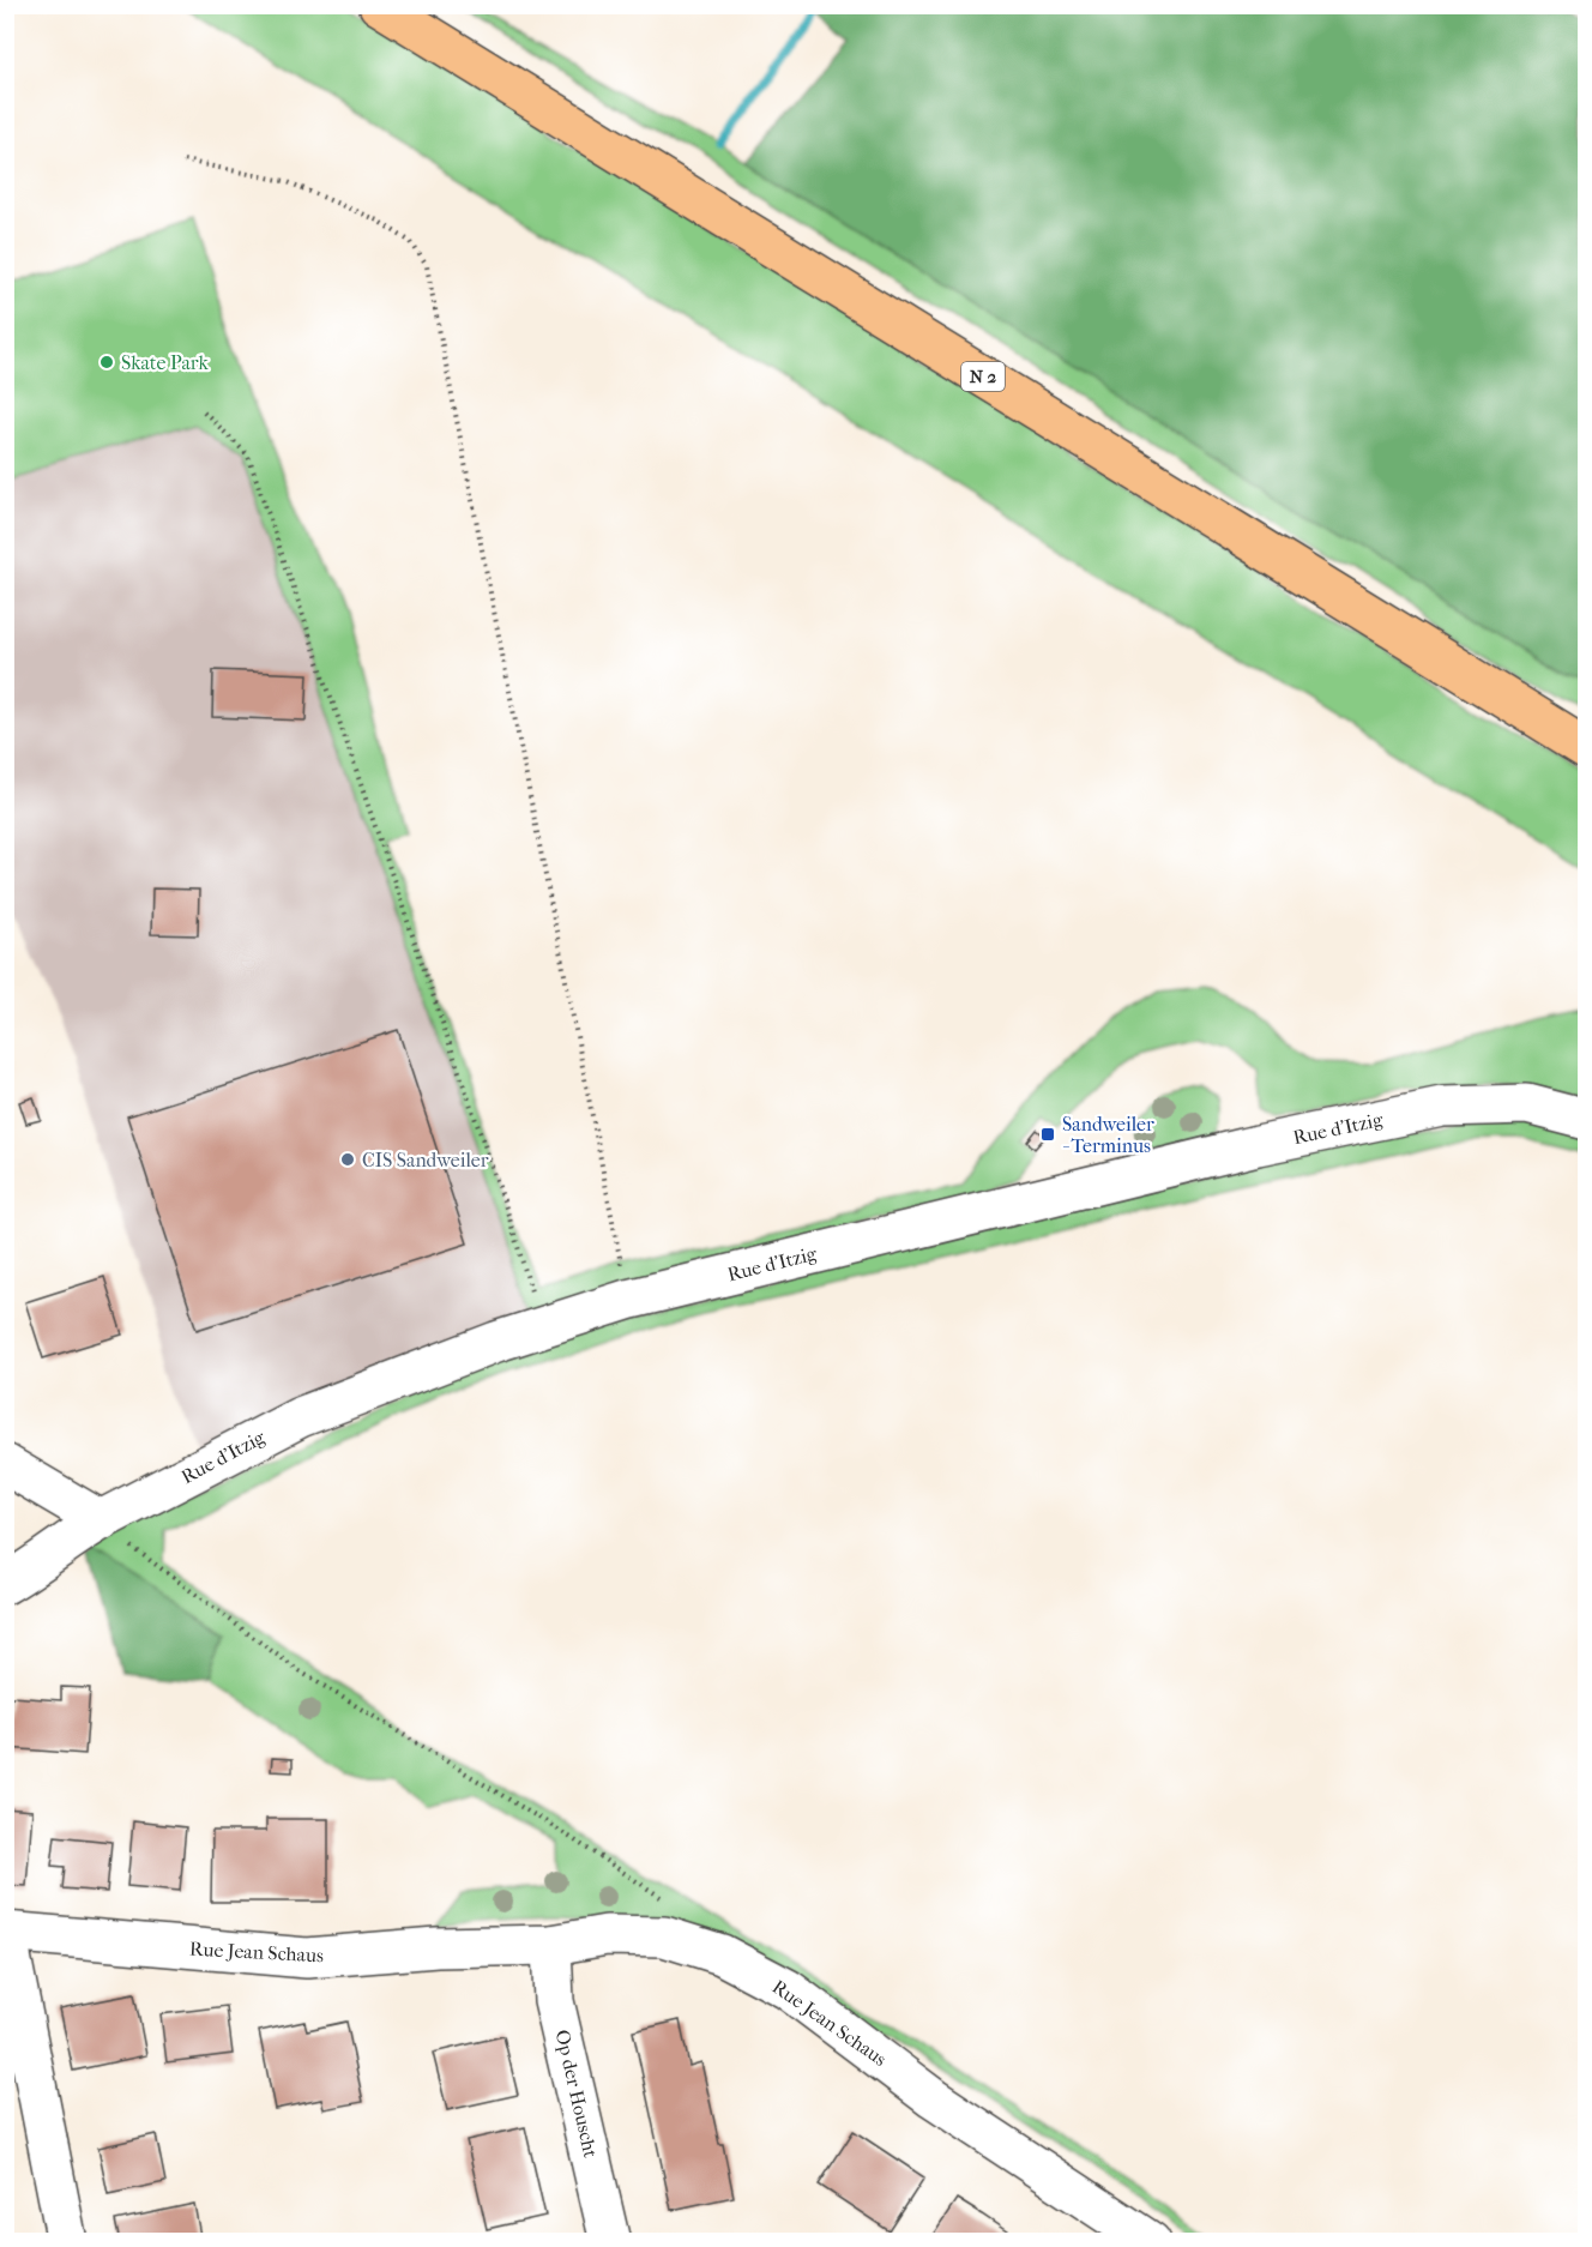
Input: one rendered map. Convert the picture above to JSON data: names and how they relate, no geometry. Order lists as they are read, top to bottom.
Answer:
{
  "streets": {
    "main road": ["N 2"],
    "street": ["Rue d'Itzig", "Rue Jean Schaus", "Op der Houscht"]
  },
  "crossings": [
    ["Rue Jean Schaus", "Op der Houscht"]
  ],
  "places": {
    "other": ["Skate Park", "CIS Sandweiler"],
    "transit": ["Sandweiler - Terminus"]
  }
}
